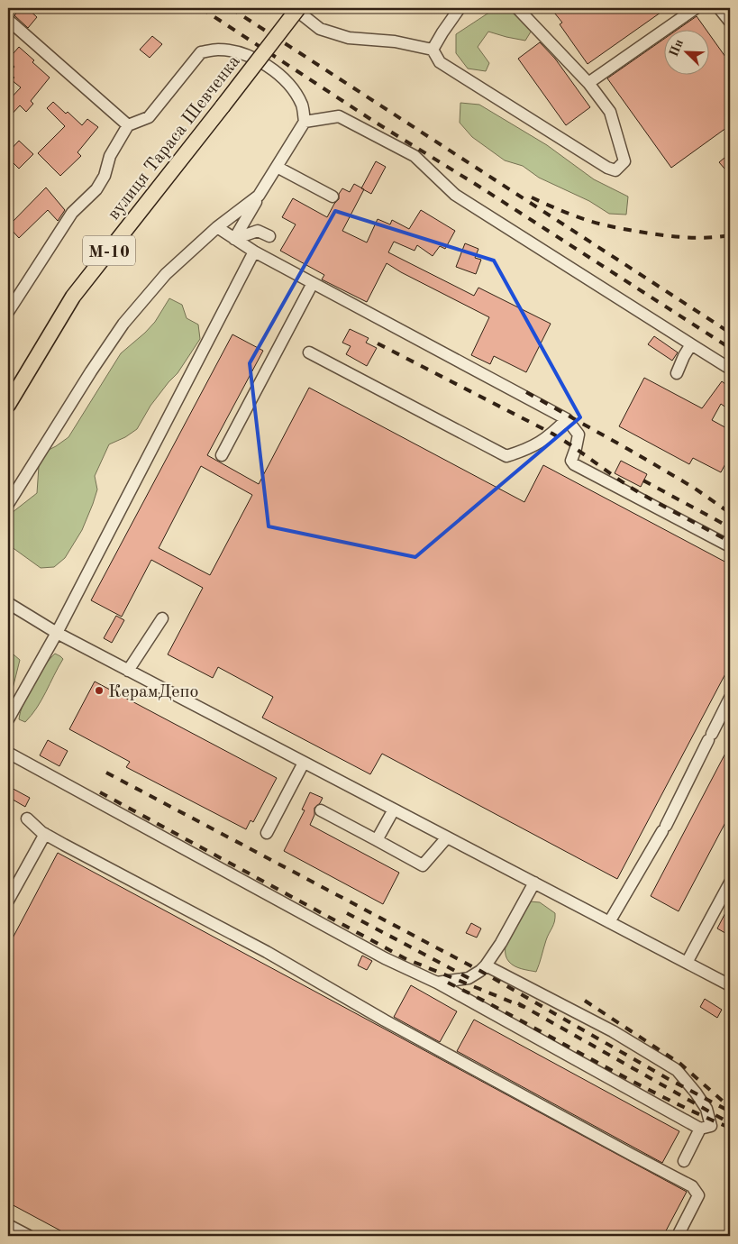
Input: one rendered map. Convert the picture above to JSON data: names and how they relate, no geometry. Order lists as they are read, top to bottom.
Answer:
{
  "streets": {
    "main road": ["вулиця Тараса Шевченка", "М-10"]
  },
  "places": ["КерамДепо"],
  "north": "top left"
}
